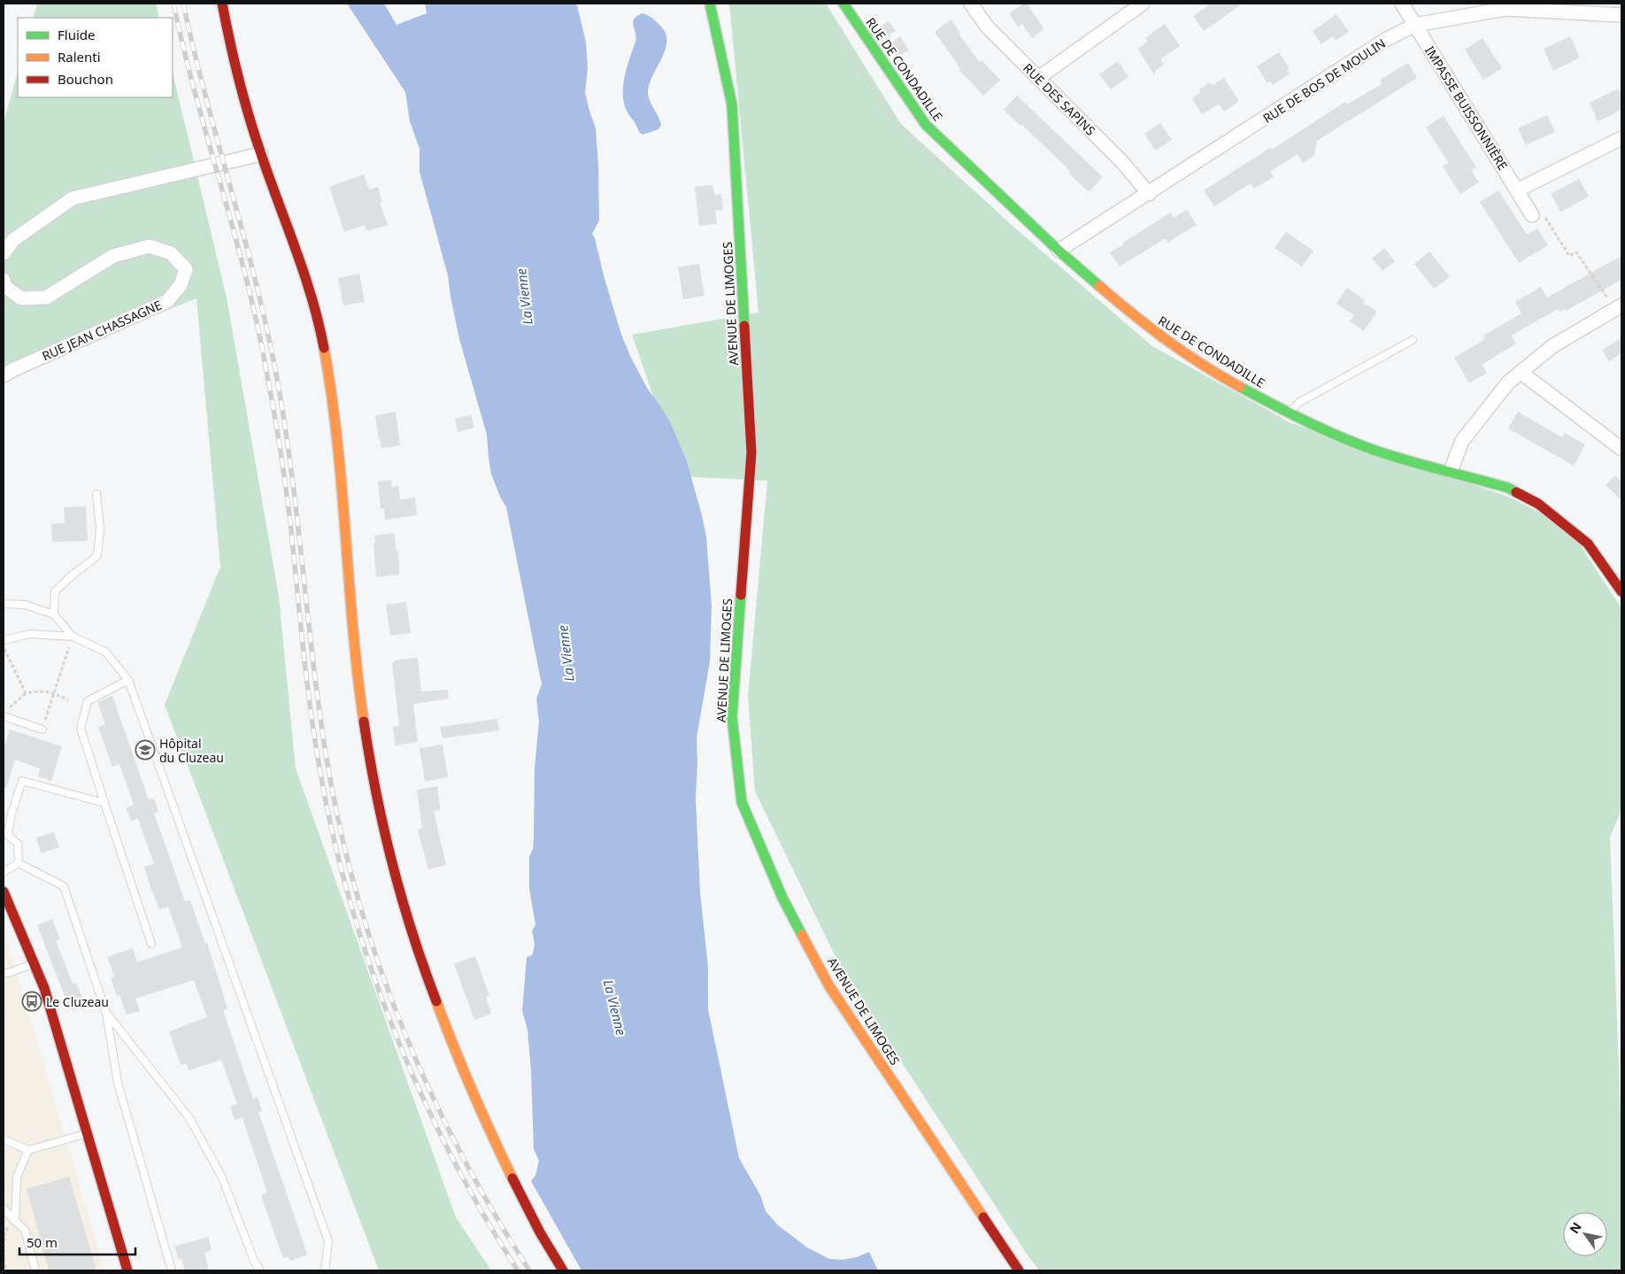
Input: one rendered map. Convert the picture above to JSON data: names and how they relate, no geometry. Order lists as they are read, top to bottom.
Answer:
{
  "streets": {
    "main road": ["RUE DE CONDADILLE", "AVENUE DE LIMOGES"],
    "street": [
      "RUE DE BOS DE MOULIN",
      "RUE DES SAPINS",
      "IMPASSE BUISSONNIÈRE",
      "RUE JEAN CHASSAGNE"
    ]
  },
  "crossings": [
    ["RUE DE CONDADILLE", "RUE DE BOS DE MOULIN"],
    ["RUE DE BOS DE MOULIN", "RUE DES SAPINS"],
    ["RUE DE BOS DE MOULIN", "IMPASSE BUISSONNIÈRE"]
  ],
  "water": ["La Vienne"],
  "places": {
    "school or university": ["Hôpital du Cluzeau"],
    "bus stop": ["Le Cluzeau"]
  },
  "legend": ["Fluide", "Ralenti", "Bouchon"],
  "scale_bar": "50 m",
  "north": "top left"
}
